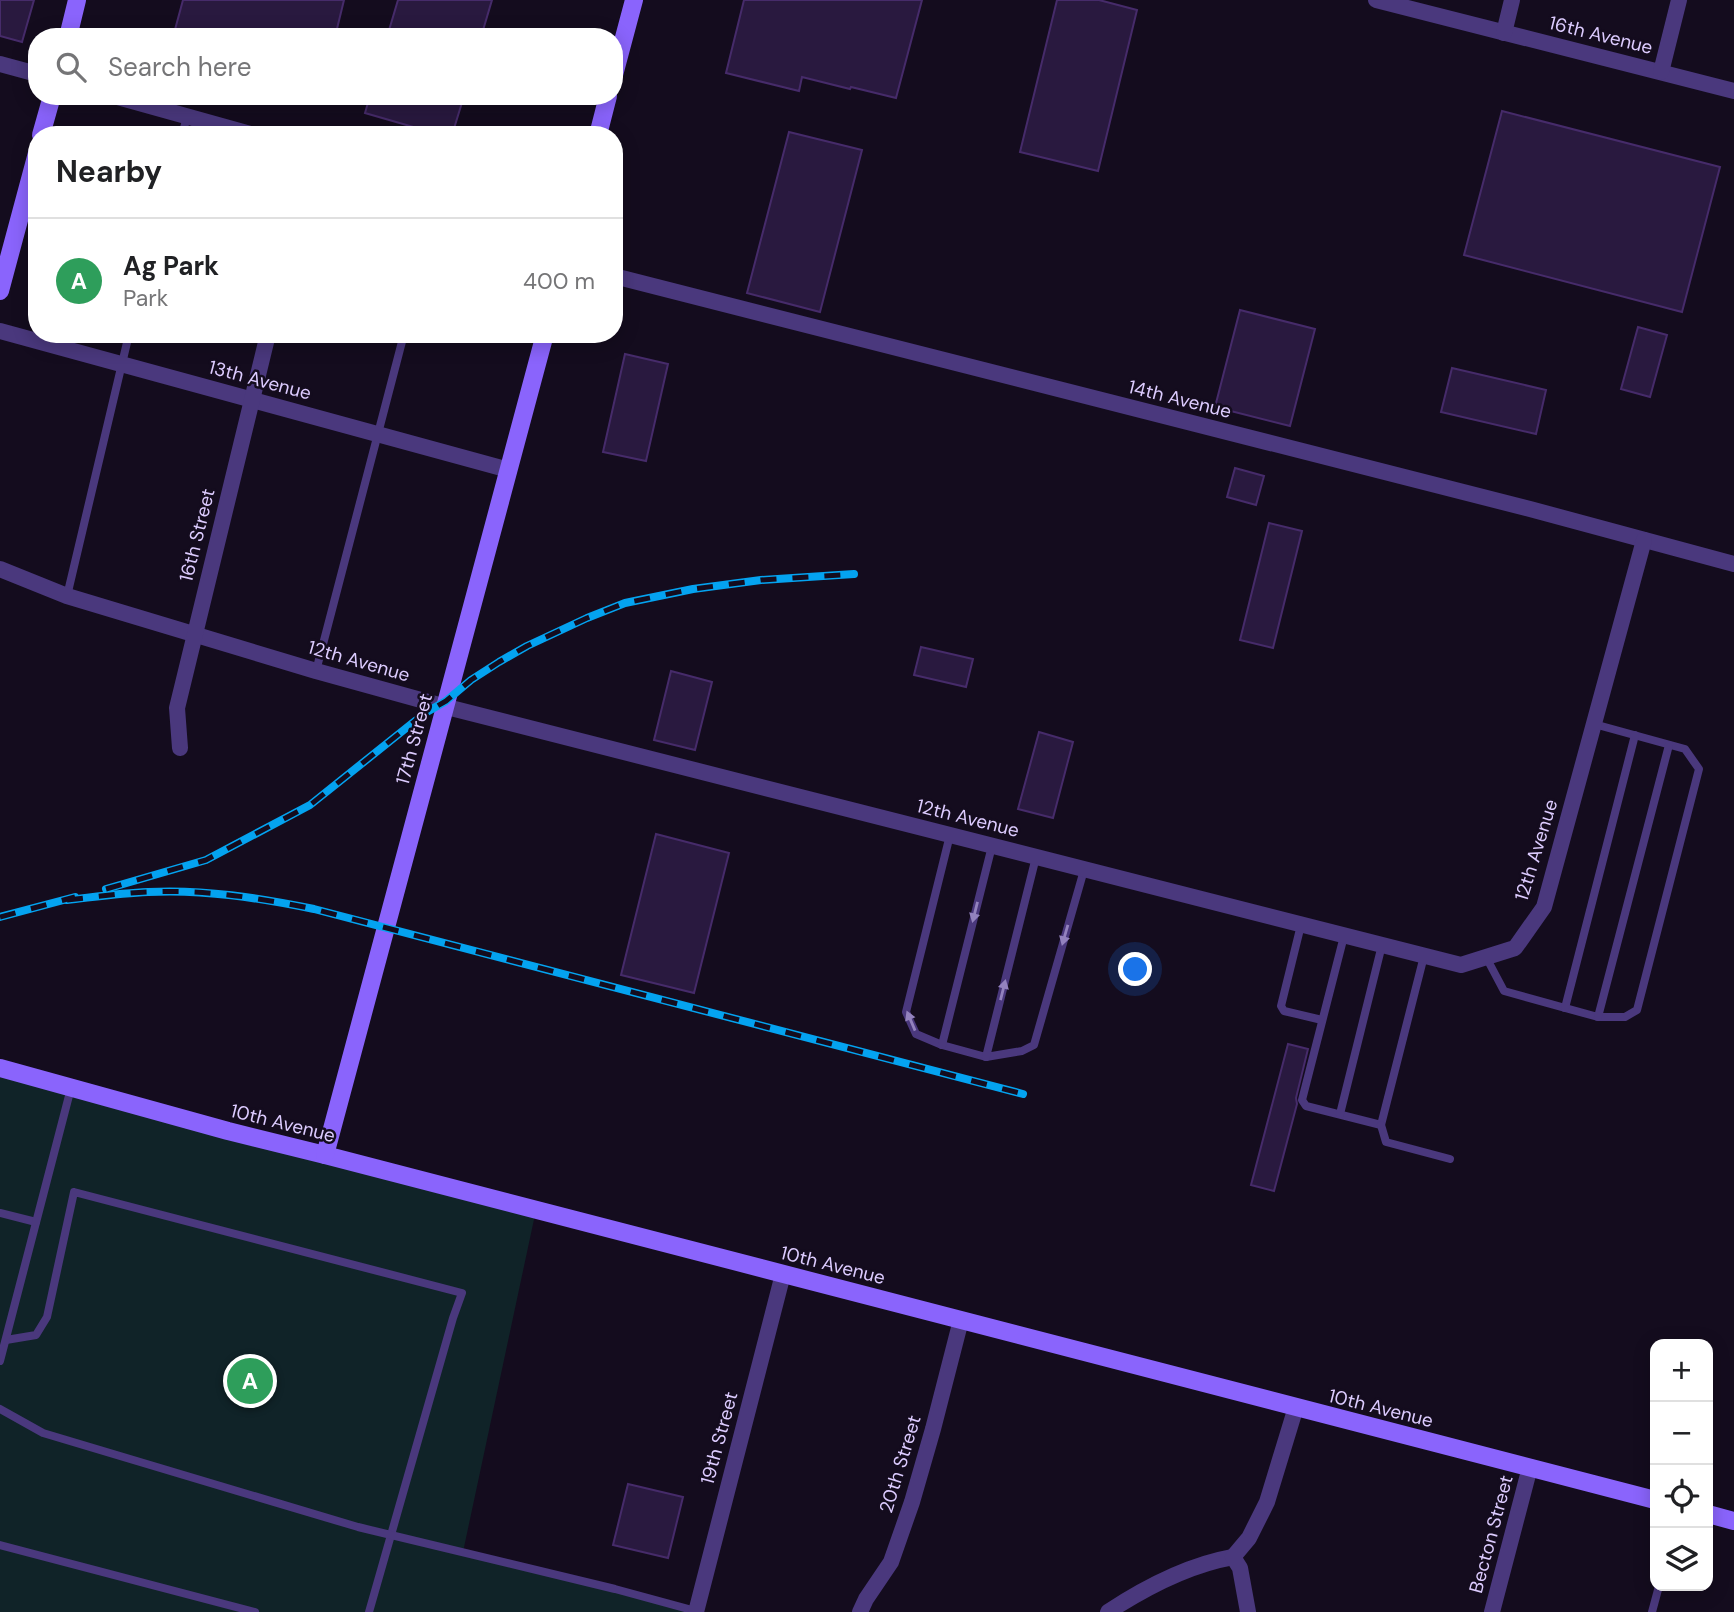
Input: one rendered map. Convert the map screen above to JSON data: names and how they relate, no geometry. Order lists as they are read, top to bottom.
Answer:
{
  "streets": {
    "main road": ["17th Street", "10th Avenue"],
    "street": [
      "16th Avenue",
      "13th Avenue",
      "14th Avenue",
      "16th Street",
      "12th Avenue",
      "19th Street",
      "20th Street",
      "Becton Street"
    ]
  },
  "crossings": [
    ["13th Avenue", "16th Street"],
    ["13th Avenue", "17th Street"],
    ["14th Avenue", "12th Avenue"],
    ["16th Street", "12th Avenue"],
    ["12th Avenue", "17th Street"],
    ["17th Street", "10th Avenue"],
    ["10th Avenue", "19th Street"],
    ["10th Avenue", "20th Street"],
    ["10th Avenue", "Becton Street"]
  ],
  "page": {
    "search": "Search here",
    "heading": "Nearby",
    "list": [
      {
        "mark": "A",
        "name": "Ag Park",
        "note": "Park",
        "value": "400 m"
      }
    ],
    "map_buttons": ["+", "−"],
    "pins": "A"
  }
}
